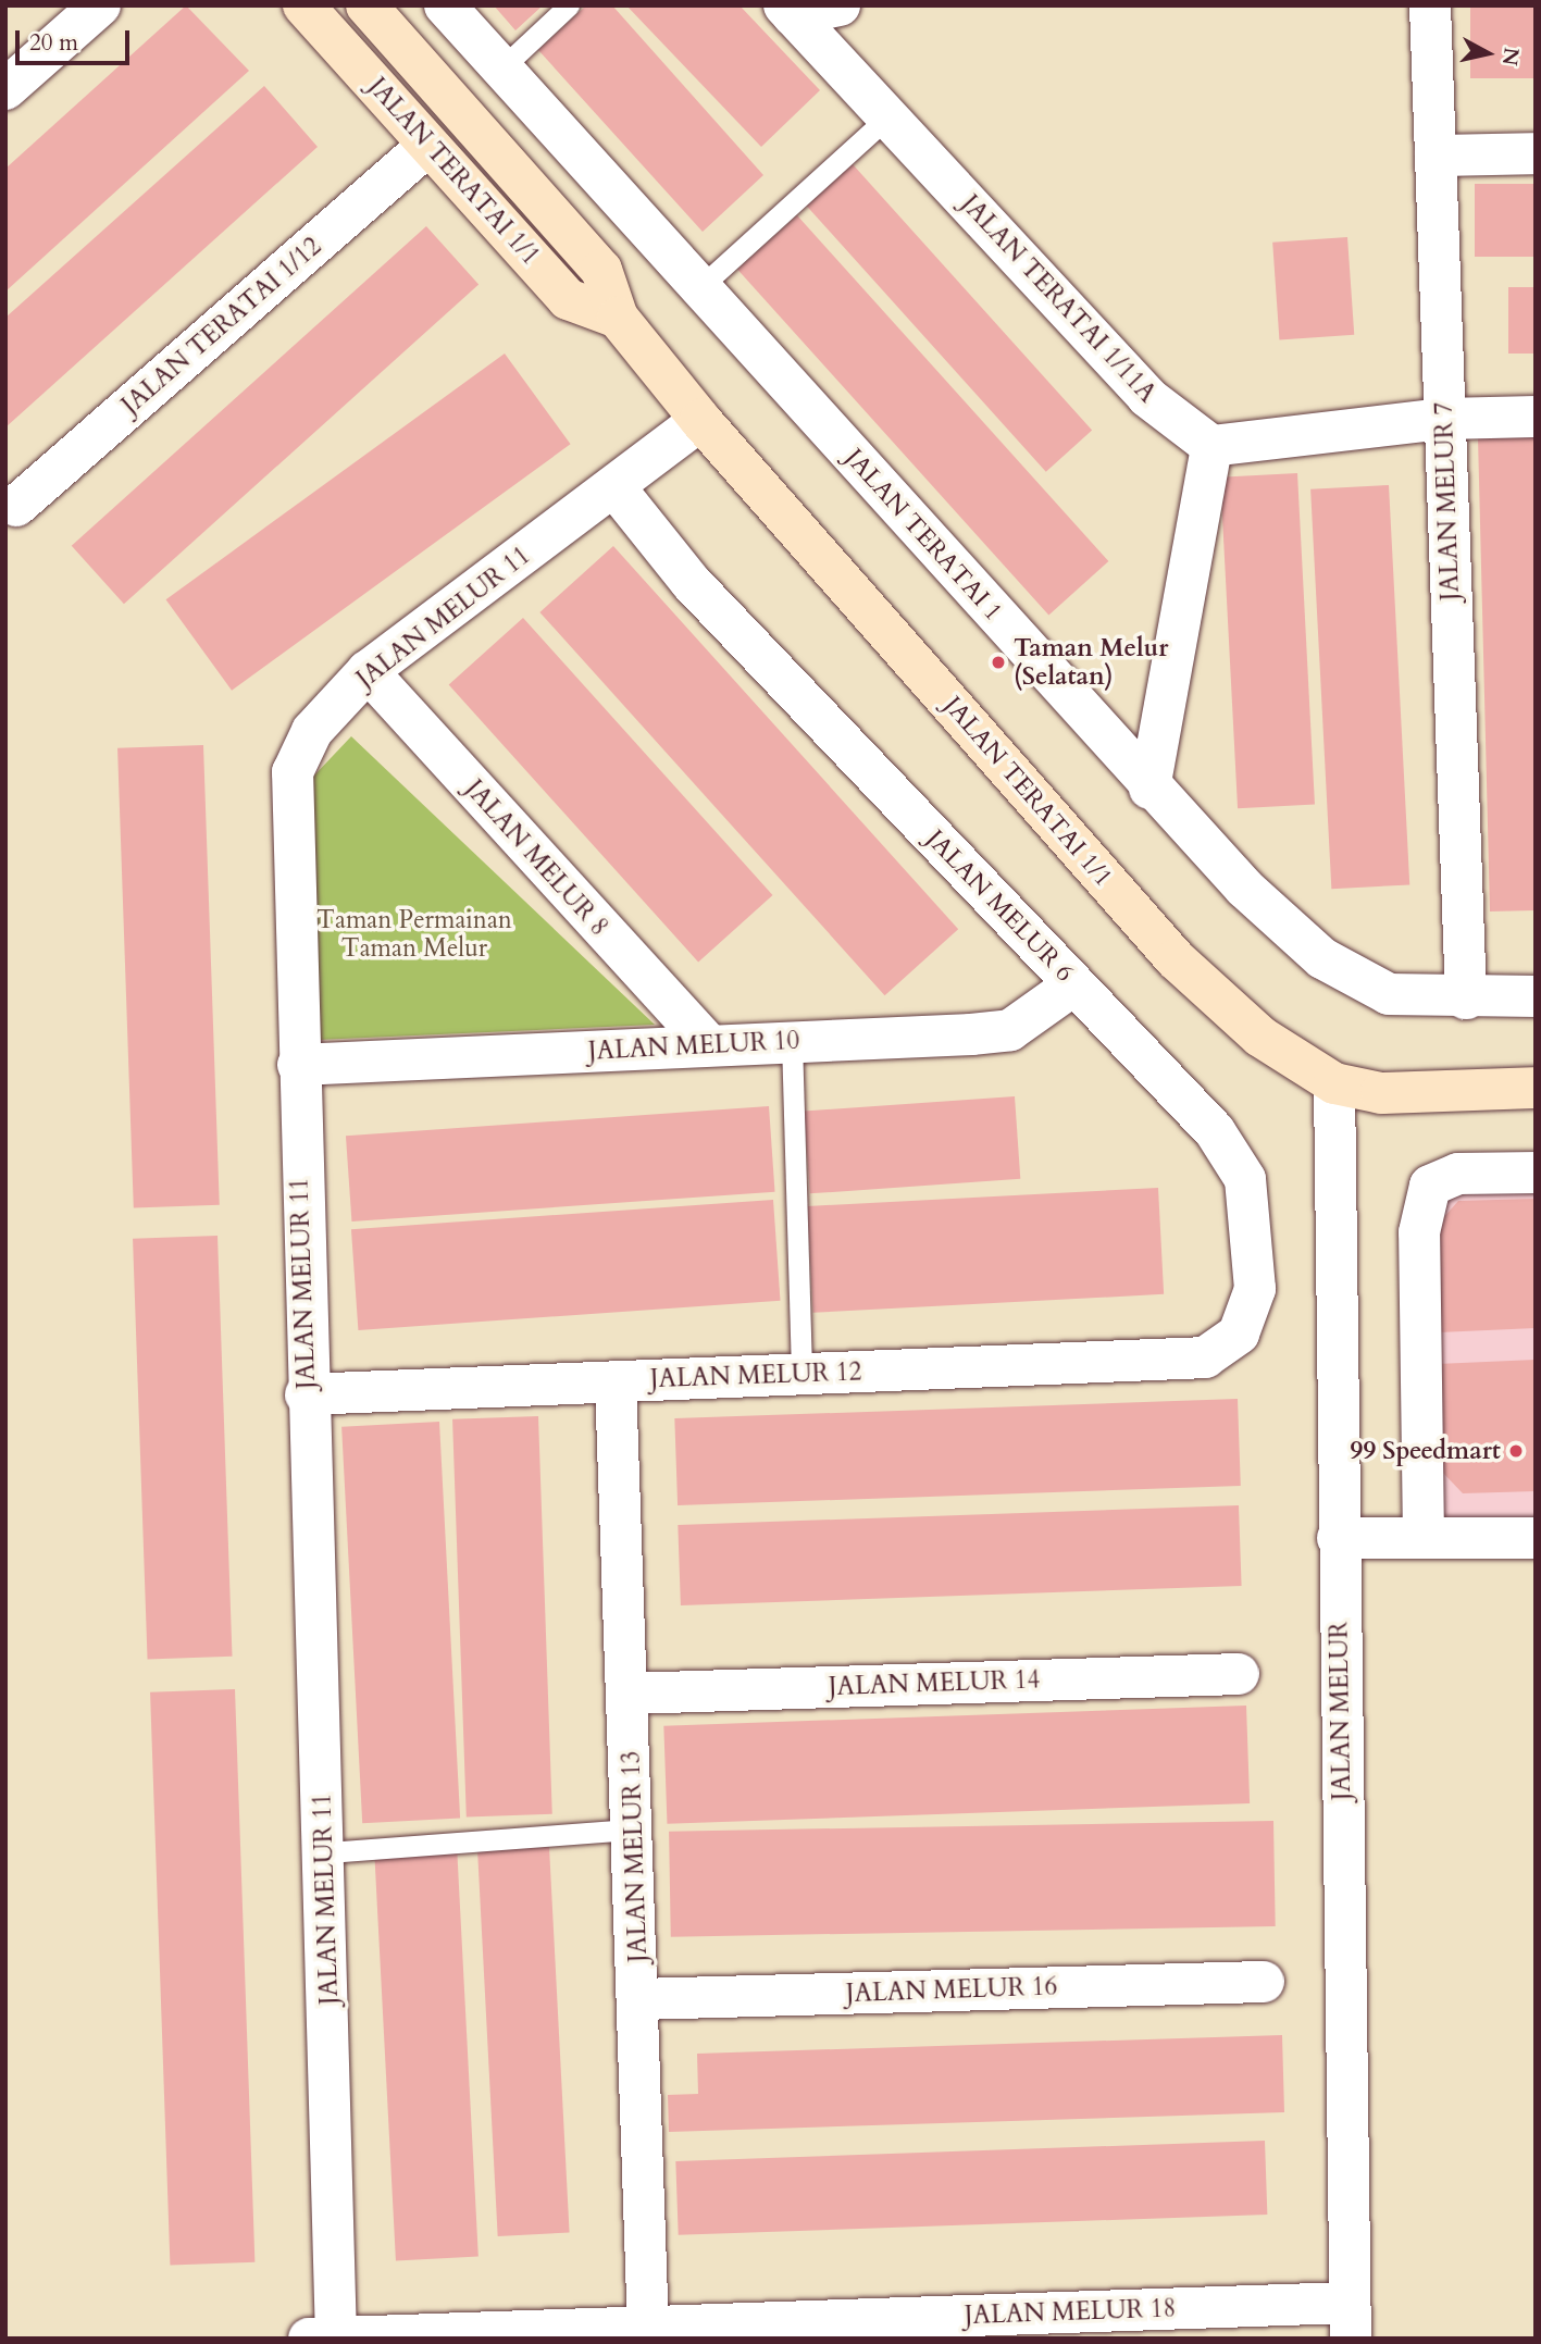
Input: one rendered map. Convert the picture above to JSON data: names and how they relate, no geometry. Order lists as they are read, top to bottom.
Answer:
{
  "streets": {
    "street": [
      "JALAN TERATAI 1/1",
      "JALAN TERATAI 1/11A",
      "JALAN TERATAI 1/12",
      "JALAN MELUR 7",
      "JALAN TERATAI 1",
      "JALAN MELUR 11",
      "JALAN MELUR 8",
      "JALAN MELUR 6",
      "JALAN MELUR 10",
      "JALAN MELUR 12",
      "JALAN MELUR 14",
      "JALAN MELUR",
      "JALAN MELUR 13",
      "JALAN MELUR 16",
      "JALAN MELUR 18"
    ]
  },
  "crossings": [
    ["JALAN TERATAI 1/1", "JALAN TERATAI 1/12"],
    ["JALAN TERATAI 1/1", "JALAN MELUR 11"],
    ["JALAN TERATAI 1/1", "JALAN MELUR"],
    ["JALAN MELUR 7", "JALAN TERATAI 1"],
    ["JALAN MELUR 11", "JALAN MELUR 8"],
    ["JALAN MELUR 11", "JALAN MELUR 6"],
    ["JALAN MELUR 11", "JALAN MELUR 10"],
    ["JALAN MELUR 11", "JALAN MELUR 12"],
    ["JALAN MELUR 11", "JALAN MELUR 18"],
    ["JALAN MELUR 8", "JALAN MELUR 10"],
    ["JALAN MELUR 6", "JALAN MELUR 10"],
    ["JALAN MELUR 6", "JALAN MELUR 12"],
    ["JALAN MELUR 12", "JALAN MELUR 13"],
    ["JALAN MELUR 14", "JALAN MELUR 13"],
    ["JALAN MELUR", "JALAN MELUR 18"],
    ["JALAN MELUR 13", "JALAN MELUR 16"],
    ["JALAN MELUR 13", "JALAN MELUR 18"]
  ],
  "parks": ["Taman Permainan Taman Melur"],
  "places": ["Taman Melur (Selatan)", "99 Speedmart"],
  "scale_bar": "20 m",
  "north": "right"
}
